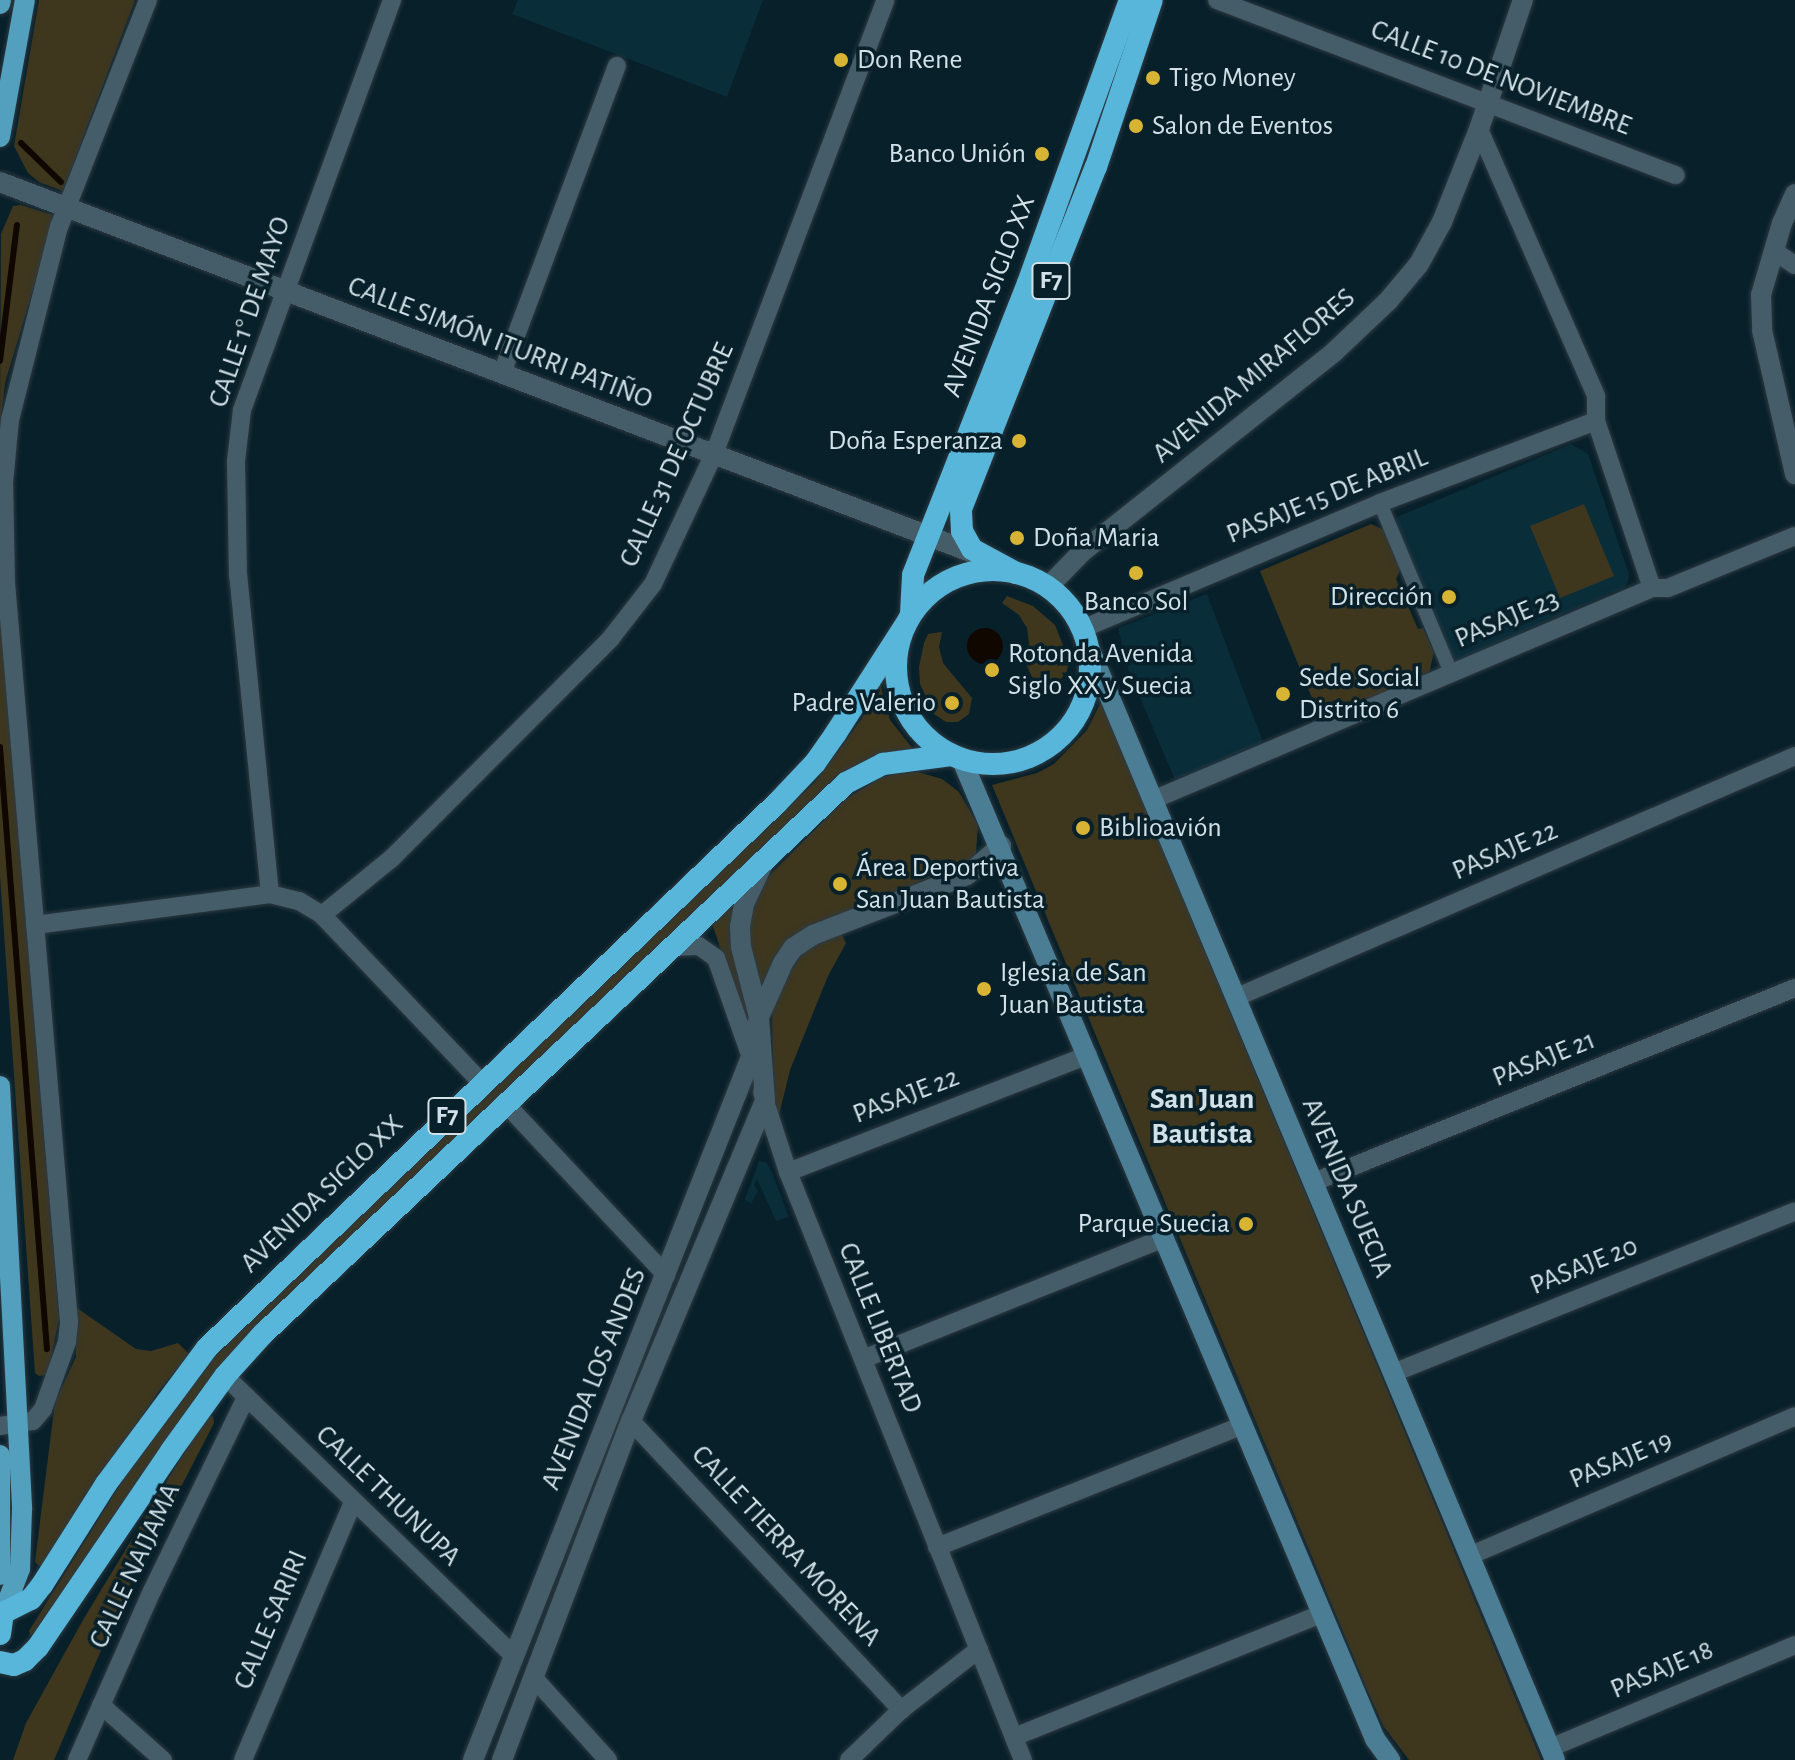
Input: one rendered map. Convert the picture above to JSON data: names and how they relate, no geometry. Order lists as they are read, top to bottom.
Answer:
{
  "streets": {
    "highway": ["F7", "AVENIDA SIGLO XX"],
    "main road": ["AVENIDA SUECIA"],
    "street": [
      "CALLE 10 DE NOVIEMBRE",
      "CALLE 1° DE MAYO",
      "CALLE SIMÓN ITURRI PATIÑO",
      "AVENIDA MIRAFLORES",
      "CALLE 31 DE OCTUBRE",
      "PASAJE 15 DE ABRIL",
      "PASAJE 23",
      "PASAJE 22",
      "PASAJE 21",
      "PASAJE 20",
      "CALLE LIBERTAD",
      "AVENIDA LOS ANDES",
      "PASAJE 19",
      "CALLE THUNUPA",
      "CALLE TIERRA MORENA",
      "CALLE NAIJAMA",
      "CALLE SARIRI",
      "PASAJE 18"
    ]
  },
  "crossings": [
    ["CALLE 10 DE NOVIEMBRE", "AVENIDA MIRAFLORES"],
    ["F7", "AVENIDA SIGLO XX"],
    ["F7", "CALLE SIMÓN ITURRI PATIÑO"],
    ["F7", "AVENIDA MIRAFLORES"],
    ["F7", "PASAJE 15 DE ABRIL"],
    ["F7", "AVENIDA SUECIA"],
    ["F7", "CALLE LIBERTAD"],
    ["F7", "AVENIDA LOS ANDES"],
    ["F7", "CALLE THUNUPA"],
    ["AVENIDA SIGLO XX", "CALLE SIMÓN ITURRI PATIÑO"],
    ["AVENIDA SIGLO XX", "AVENIDA MIRAFLORES"],
    ["AVENIDA SIGLO XX", "PASAJE 15 DE ABRIL"],
    ["AVENIDA SIGLO XX", "AVENIDA SUECIA"],
    ["CALLE 1° DE MAYO", "CALLE SIMÓN ITURRI PATIÑO"],
    ["CALLE SIMÓN ITURRI PATIÑO", "CALLE 31 DE OCTUBRE"],
    ["AVENIDA MIRAFLORES", "PASAJE 15 DE ABRIL"],
    ["AVENIDA MIRAFLORES", "AVENIDA SUECIA"],
    ["PASAJE 15 DE ABRIL", "AVENIDA SUECIA"],
    ["PASAJE 23", "AVENIDA SUECIA"],
    ["PASAJE 22", "AVENIDA SUECIA"],
    ["PASAJE 22", "CALLE LIBERTAD"],
    ["PASAJE 21", "AVENIDA SUECIA"],
    ["AVENIDA SUECIA", "PASAJE 20"],
    ["AVENIDA SUECIA", "PASAJE 19"],
    ["AVENIDA SUECIA", "PASAJE 18"],
    ["CALLE LIBERTAD", "AVENIDA LOS ANDES"],
    ["AVENIDA LOS ANDES", "CALLE THUNUPA"],
    ["AVENIDA LOS ANDES", "CALLE TIERRA MORENA"],
    ["CALLE THUNUPA", "CALLE NAIJAMA"],
    ["CALLE THUNUPA", "CALLE SARIRI"]
  ],
  "districts": ["San Juan Bautista"],
  "places": [
    "Don Rene",
    "Tigo Money",
    "Salon de Eventos",
    "Banco Unión",
    "Doña Esperanza",
    "Doña Maria",
    "Banco Sol",
    "Dirección",
    "Rotonda Avenida Siglo XX y Suecia",
    "Sede Social Distrito 6",
    "Padre Valerio",
    "Biblioavión",
    "Área Deportiva San Juan Bautista",
    "Iglesia de San Juan Bautista",
    "Parque Suecia"
  ]
}
